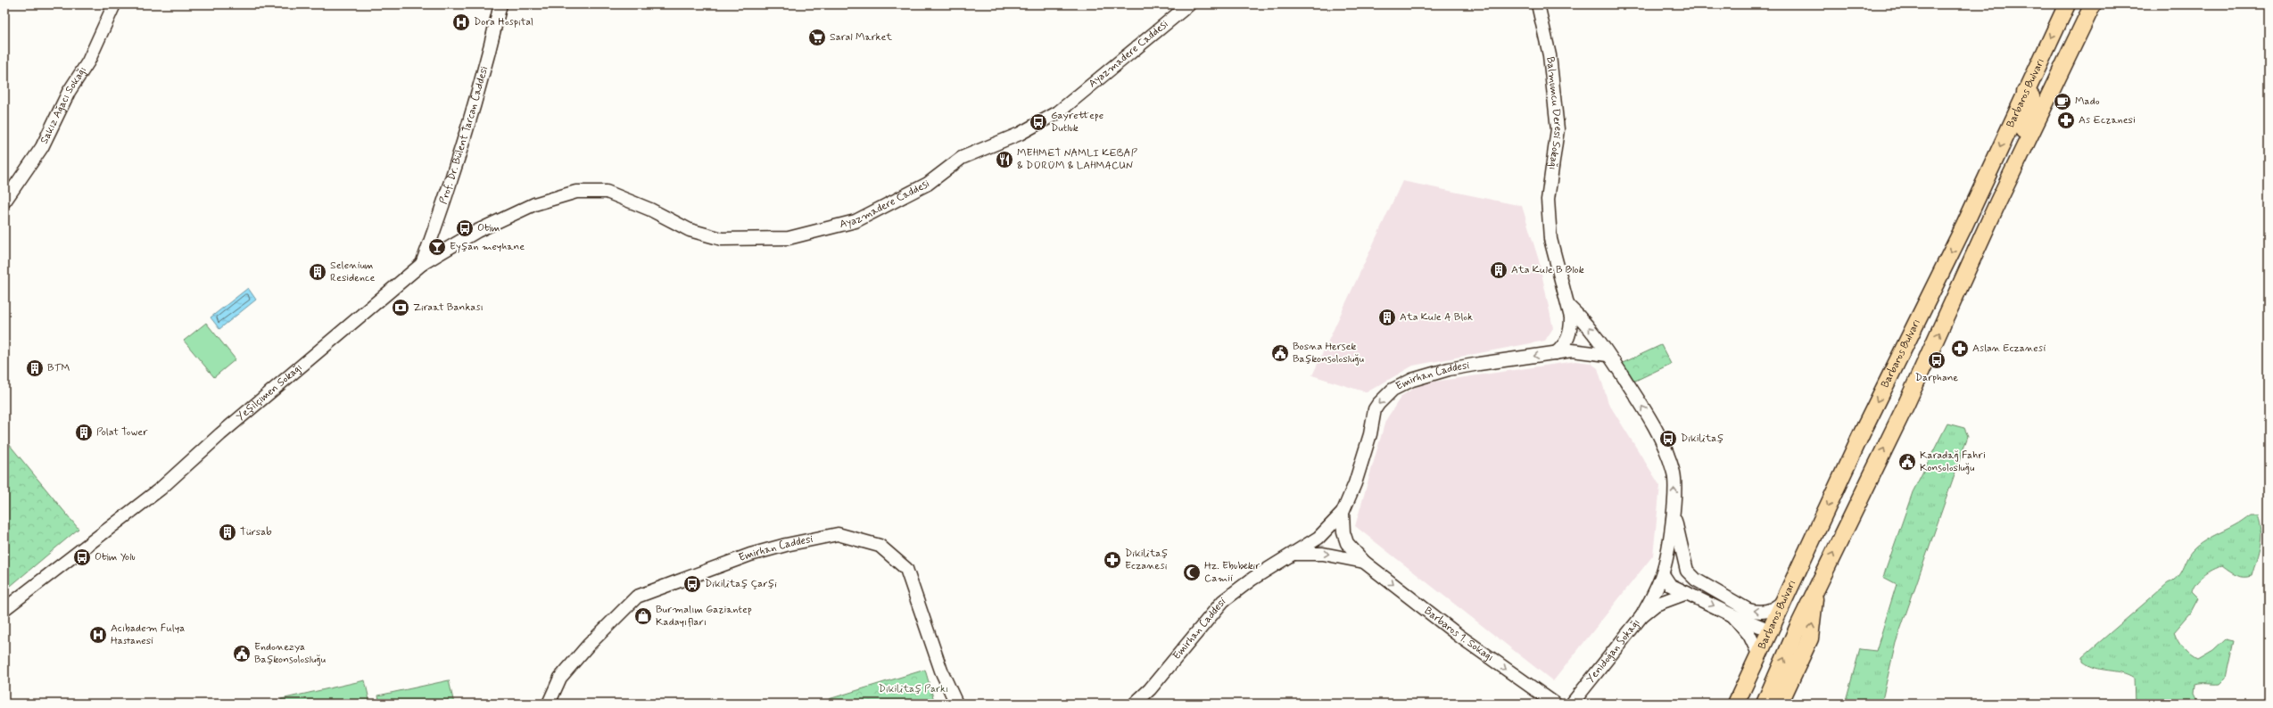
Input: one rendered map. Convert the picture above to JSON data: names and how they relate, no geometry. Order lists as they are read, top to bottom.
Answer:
{
  "streets": {
    "main road": ["Barbaros Bulvarı"],
    "street": [
      "Ayazmadere Caddesi",
      "Sakız Ağacı Sokağı",
      "Balmumcu Deresi Sokağı",
      "Prof. Dr. Bülent Tarcan Caddesi",
      "Emirhan Caddesi",
      "Yeşilçimen Sokağı",
      "Barbaros 1. Sokağı",
      "Yenidoğan Sokağı"
    ]
  },
  "crossings": [
    ["Ayazmadere Caddesi", "Yeşilçimen Sokağı"],
    ["Balmumcu Deresi Sokağı", "Emirhan Caddesi"],
    ["Prof. Dr. Bülent Tarcan Caddesi", "Yeşilçimen Sokağı"],
    ["Emirhan Caddesi", "Barbaros 1. Sokağı"]
  ],
  "one_way": ["Barbaros 1. Sokağı"],
  "parks": ["Dikilitaş Parkı"],
  "places": {
    "hospital": ["Dora Hospital", "Acıbadem Fulya Hastanesi"],
    "supermarket": ["Saral Market"],
    "cafe": ["Mado"],
    "pharmacy": ["As Eczanesi", "Aslan Eczanesi", "Dikilitaş Eczanesi"],
    "bus stop": [
      "Gayrettepe Dutluk",
      "Otim",
      "Darphane",
      "Dikilitaş",
      "Otim Yolu",
      "Dikilitaş Çarşi"
    ],
    "restaurant": ["MEHMET NAMLI KEBAP & DÜRÜM & LAHMACUN"],
    "bar": ["Eyşan meyhane"],
    "building": [
      "Ata Kule B Blok",
      "Selenium Residence",
      "Ata Kule A Blok",
      "BTM",
      "Polat Tower",
      "Türsab"
    ],
    "bank": ["Ziraat Bankası"],
    "public building": ["Bosna Hersek Başkonsolosluğu", "Karadağ Fahri Konsolosluğu", "Endonezya Başkonsolosluğu"],
    "mosque": ["Hz. Ebubekir Camii"],
    "shop": ["Burmalım Gaziantep Kadayıfları"]
  }
}
